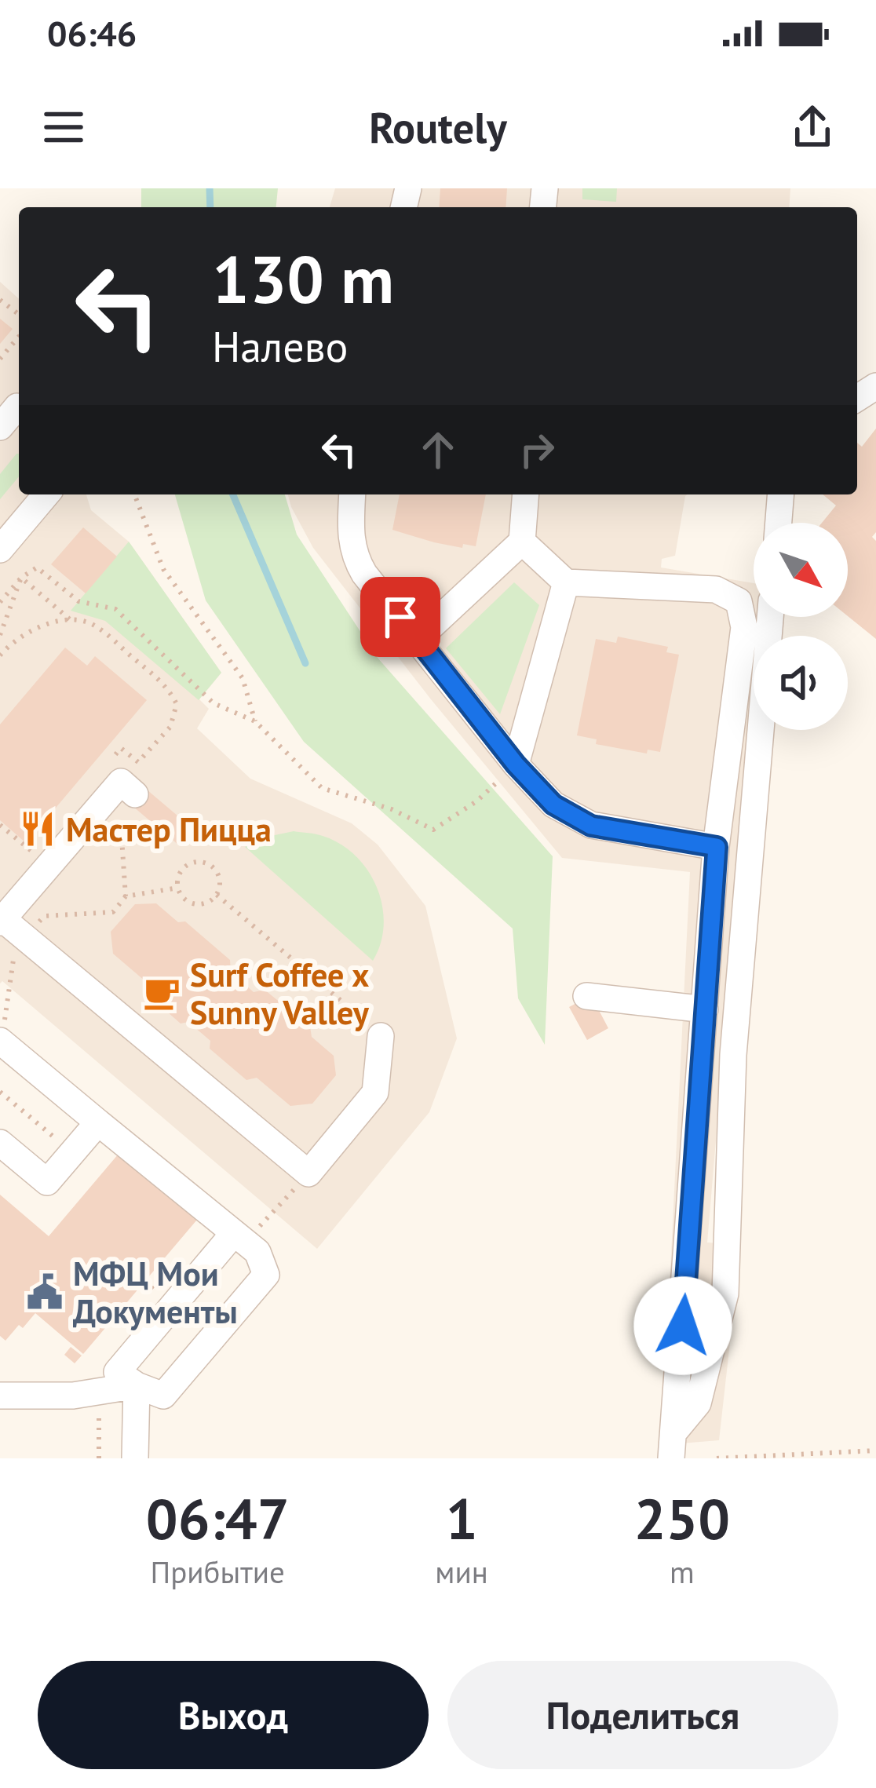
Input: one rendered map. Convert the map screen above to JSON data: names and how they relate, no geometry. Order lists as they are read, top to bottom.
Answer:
{
  "places": {
    "restaurant": ["Мастер Пицца"],
    "cafe": ["Surf Coffee x Sunny Valley"],
    "public building": ["МФЦ Мои Документы"]
  },
  "north": "bottom right",
  "page": {
    "status": "06:46",
    "header": "Routely",
    "turn": ["130 m", "Налево"],
    "eta": [
      "06:47",
      "Прибытие",
      "1",
      "мин",
      "250",
      "m"
    ],
    "buttons": ["Выход", "Поделиться"]
  }
}
